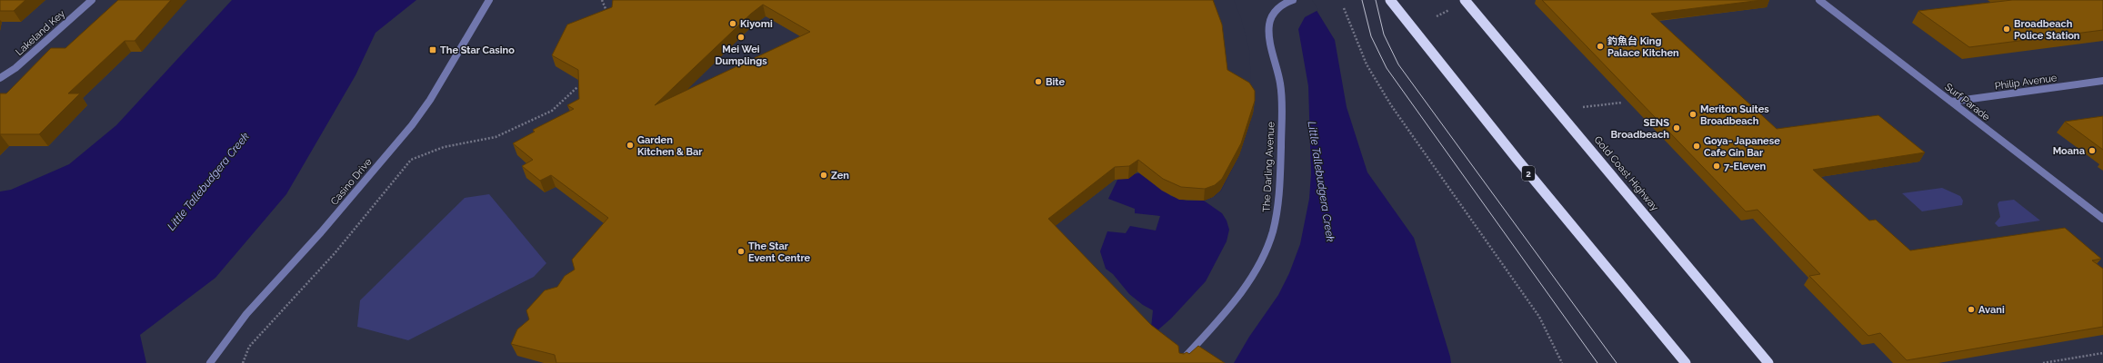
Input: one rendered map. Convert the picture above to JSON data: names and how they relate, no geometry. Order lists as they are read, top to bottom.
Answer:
{
  "streets": {
    "highway": ["2", "Gold Coast Highway"],
    "street": [
      "Lakeland Key",
      "Philip Avenue",
      "Surf Parade",
      "The Darling Avenue",
      "Casino Drive"
    ]
  },
  "crossings": [
    ["Philip Avenue", "Surf Parade"]
  ],
  "water": ["Little Tallebudgera Creek"],
  "places": {
    "other": [
      "Kiyomi",
      "Broadbeach Police Station",
      "Mei Wei Dumplings",
      "釣魚台 King Palace Kitchen",
      "Bite",
      "Meriton Suites Broadbeach",
      "SENS Broadbeach",
      "Garden Kitchen & Bar",
      "Goya- Japanese Cafe Gin Bar",
      "Moana",
      "7-Eleven",
      "Zen",
      "The Star Event Centre",
      "Avani"
    ],
    "transit": ["The Star Casino"]
  }
}
